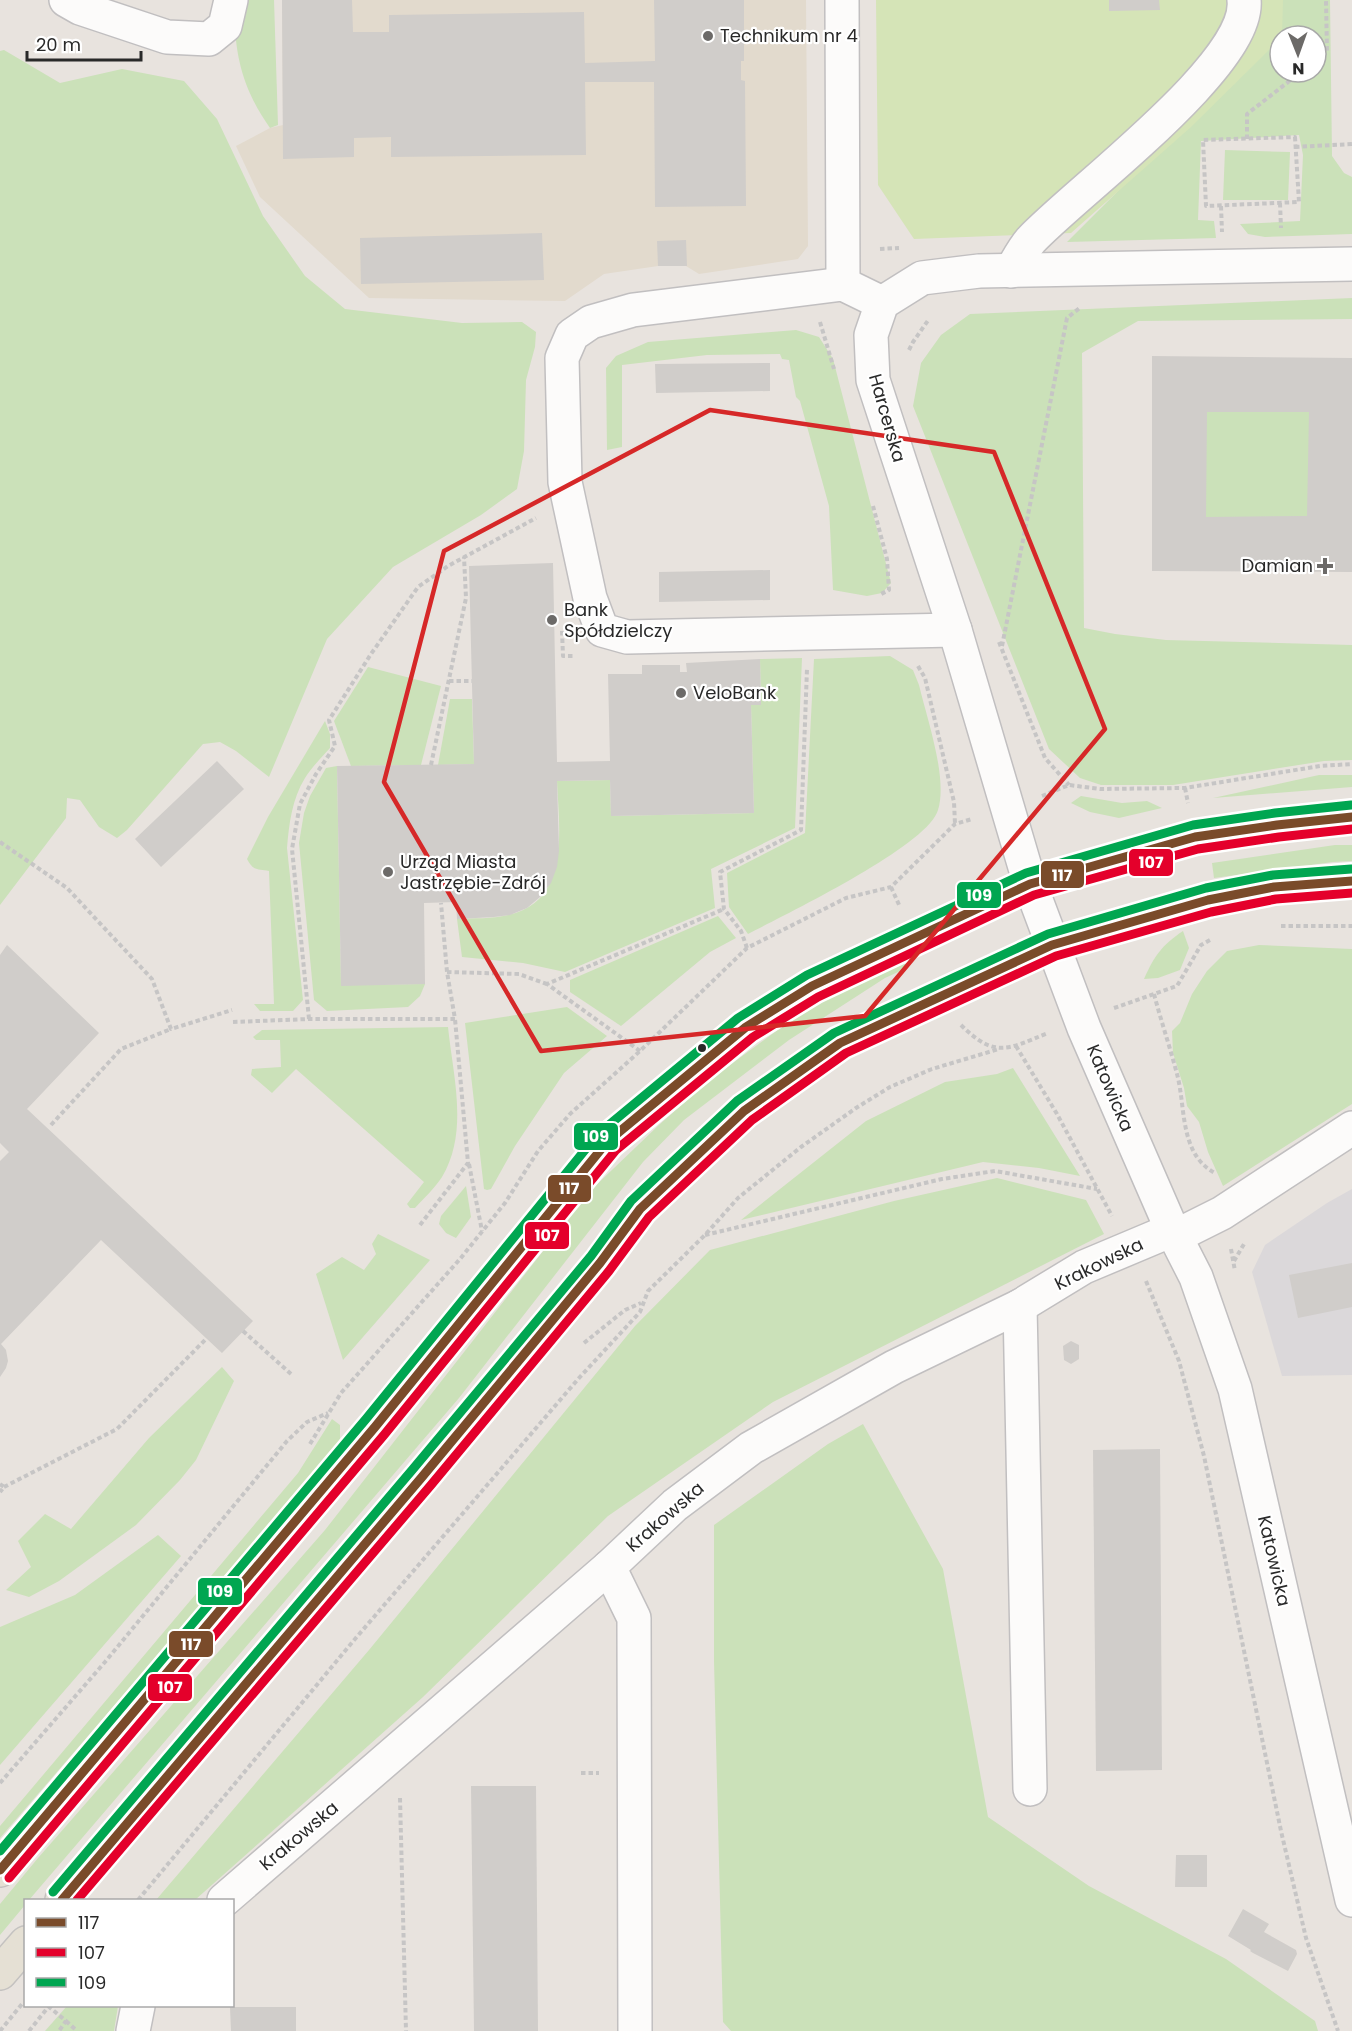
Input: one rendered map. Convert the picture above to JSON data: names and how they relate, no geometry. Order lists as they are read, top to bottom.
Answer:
{
  "streets": {
    "street": ["Harcerska", "Katowicka", "Krakowska"]
  },
  "crossings": [
    ["Harcerska", "Katowicka"],
    ["Katowicka", "Krakowska"]
  ],
  "places": {
    "other": [
      "Technikum nr 4",
      "Bank Spółdzielczy",
      "VeloBank",
      "Urząd Miasta Jastrzębie-Zdrój"
    ],
    "health": ["Damian"]
  },
  "lines": ["transit line 109", "transit line 117", "transit line 107"],
  "legend": ["117", "107", "109"],
  "scale_bar": "20 m",
  "north": "bottom"
}
